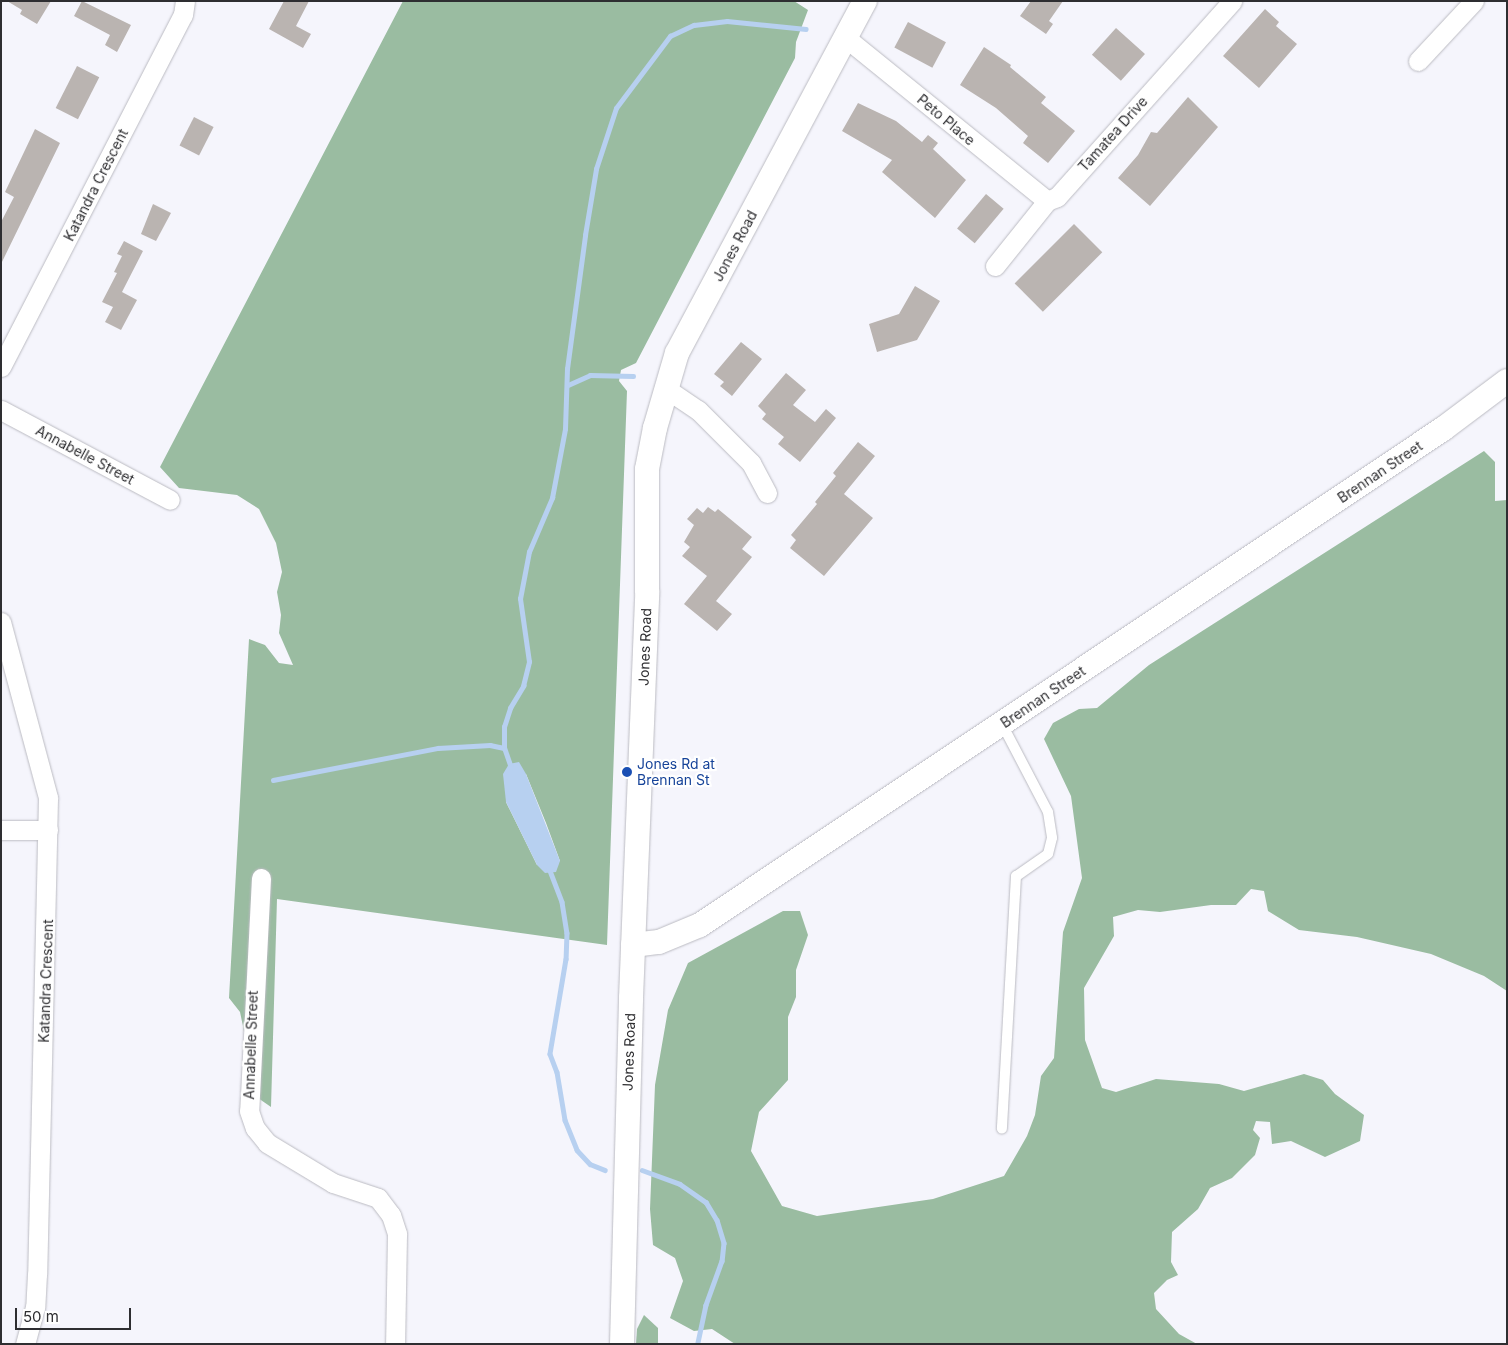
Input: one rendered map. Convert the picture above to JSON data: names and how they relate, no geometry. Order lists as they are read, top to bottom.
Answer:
{
  "streets": {
    "street": [
      "Peto Place",
      "Tamatea Drive",
      "Katandra Crescent",
      "Jones Road",
      "Annabelle Street",
      "Brennan Street"
    ]
  },
  "crossings": [
    ["Peto Place", "Tamatea Drive"],
    ["Peto Place", "Jones Road"],
    ["Jones Road", "Brennan Street"]
  ],
  "places": ["Jones Rd at Brennan St"],
  "scale_bar": "50 m"
}
